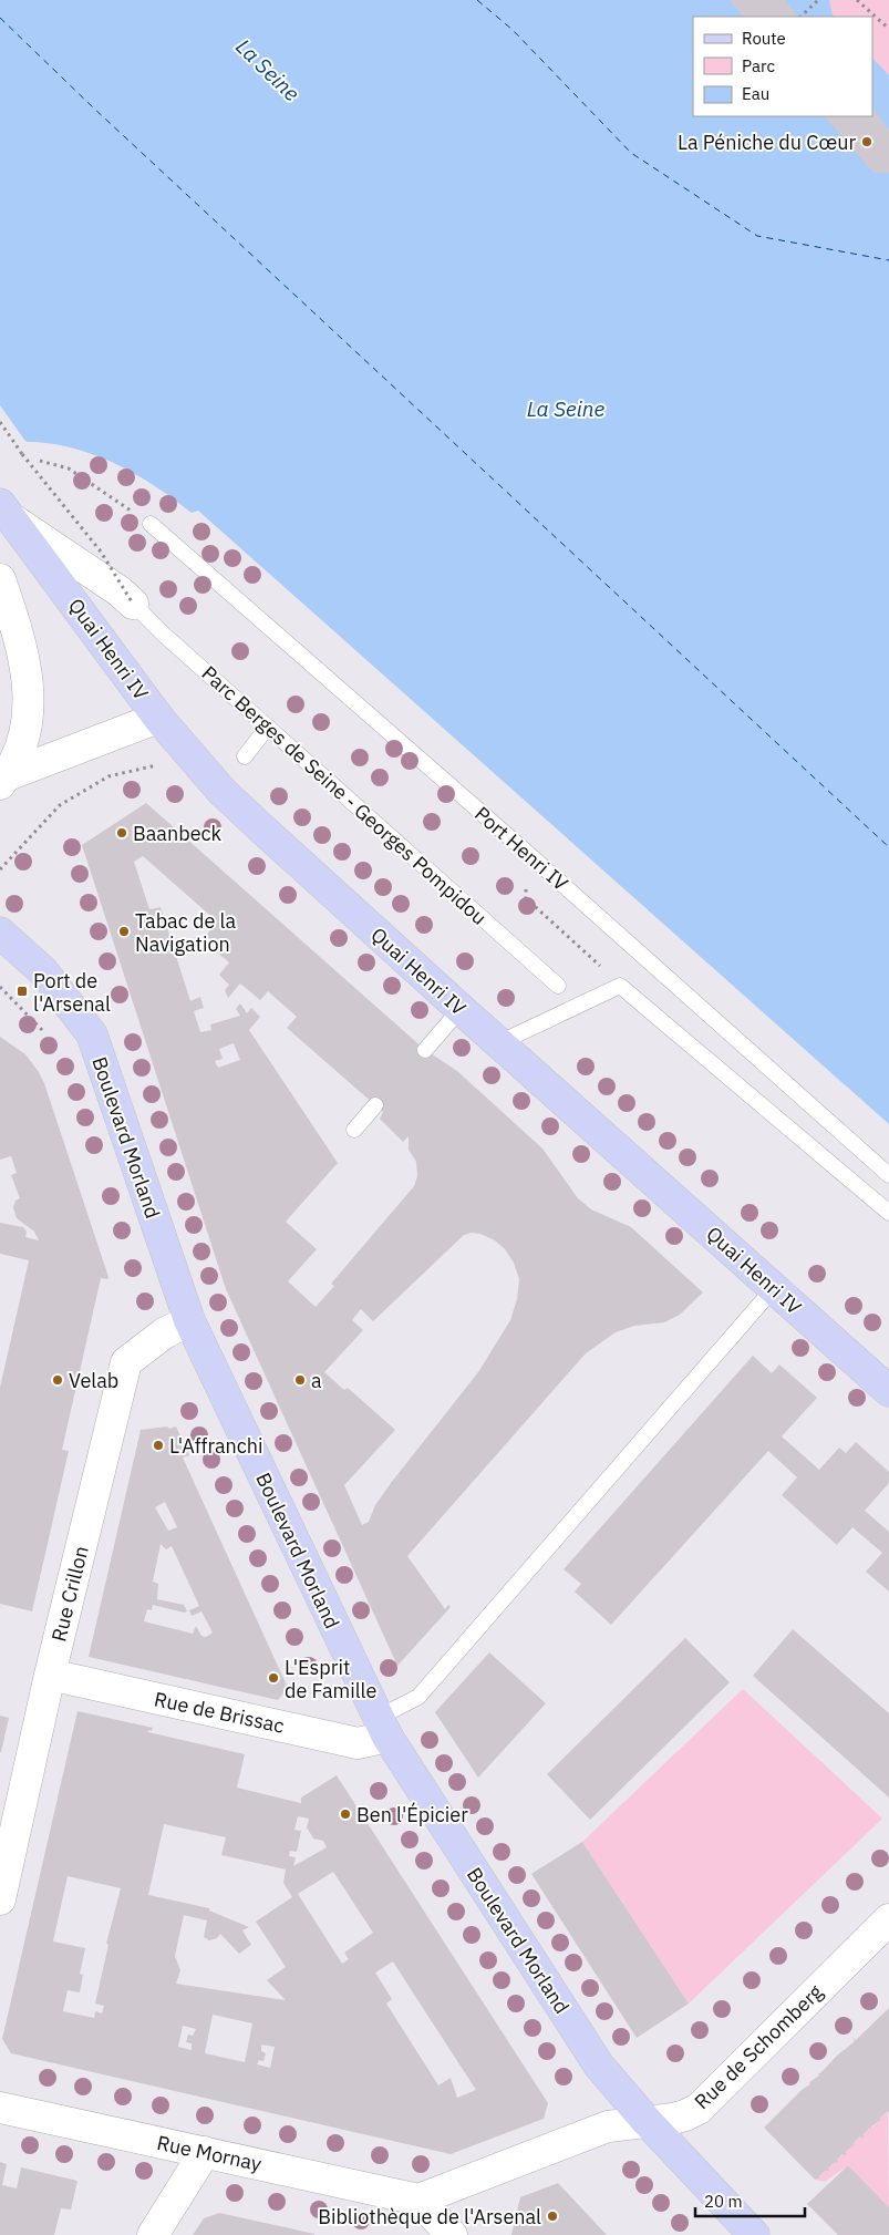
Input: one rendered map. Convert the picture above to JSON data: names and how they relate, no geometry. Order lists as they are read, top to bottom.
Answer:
{
  "streets": {
    "main road": ["Quai Henri IV", "Boulevard Morland"],
    "street": [
      "Rue Crillon",
      "Rue de Brissac",
      "Rue de Schomberg",
      "Rue Mornay"
    ],
    "lane": ["Parc Berges de Seine - Georges Pompidou", "Port Henri IV"]
  },
  "crossings": [
    ["Boulevard Morland", "Rue Crillon"],
    ["Boulevard Morland", "Rue de Brissac"],
    ["Boulevard Morland", "Rue de Schomberg"],
    ["Rue Crillon", "Rue de Brissac"],
    ["Rue de Schomberg", "Rue Mornay"]
  ],
  "water": ["La Seine"],
  "places": {
    "other": [
      "La Péniche du Cœur",
      "Baanbeck",
      "Tabac de la Navigation",
      "Velab",
      "a",
      "L'Affranchi",
      "L'Esprit de Famille",
      "Ben l'Épicier",
      "Bibliothèque de l'Arsenal"
    ],
    "transit": ["Port de l'Arsenal"]
  },
  "legend": ["Route", "Parc", "Eau"],
  "scale_bar": "20 m"
}
